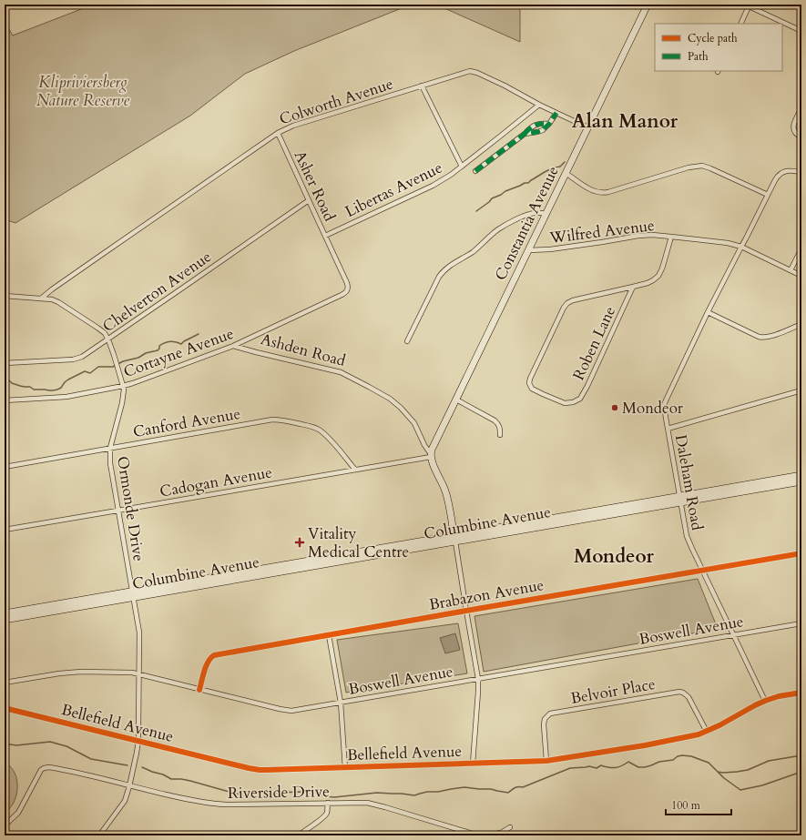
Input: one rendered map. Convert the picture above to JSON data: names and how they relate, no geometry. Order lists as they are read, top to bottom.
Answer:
{
  "streets": {
    "main road": ["Constantia Avenue", "Ashden Road", "Columbine Avenue"],
    "street": [
      "Colworth Avenue",
      "Asher Road",
      "Libertas Avenue",
      "Wilfred Avenue",
      "Chelverton Avenue",
      "Roben Lane",
      "Cortayne Avenue",
      "Canford Avenue",
      "Cadogan Avenue",
      "Daleham Road",
      "Ormonde Drive",
      "Brabazon Avenue",
      "Boswell Avenue",
      "Belvoir Place",
      "Bellefield Avenue",
      "Riverside Drive"
    ]
  },
  "crossings": [
    ["Colworth Avenue", "Asher Road"],
    ["Colworth Avenue", "Libertas Avenue"],
    ["Colworth Avenue", "Constantia Avenue"],
    ["Colworth Avenue", "Ormonde Drive"],
    ["Asher Road", "Libertas Avenue"],
    ["Asher Road", "Chelverton Avenue"],
    ["Asher Road", "Cortayne Avenue"],
    ["Constantia Avenue", "Wilfred Avenue"],
    ["Constantia Avenue", "Ashden Road"],
    ["Constantia Avenue", "Cadogan Avenue"],
    ["Wilfred Avenue", "Daleham Road"],
    ["Chelverton Avenue", "Ormonde Drive"],
    ["Ashden Road", "Cortayne Avenue"],
    ["Ashden Road", "Cadogan Avenue"],
    ["Ashden Road", "Columbine Avenue"],
    ["Ashden Road", "Brabazon Avenue"],
    ["Ashden Road", "Boswell Avenue"],
    ["Ashden Road", "Bellefield Avenue"],
    ["Cortayne Avenue", "Ormonde Drive"],
    ["Canford Avenue", "Cadogan Avenue"],
    ["Canford Avenue", "Ormonde Drive"],
    ["Cadogan Avenue", "Ormonde Drive"],
    ["Daleham Road", "Columbine Avenue"],
    ["Daleham Road", "Brabazon Avenue"],
    ["Daleham Road", "Boswell Avenue"],
    ["Daleham Road", "Bellefield Avenue"],
    ["Ormonde Drive", "Columbine Avenue"],
    ["Ormonde Drive", "Boswell Avenue"],
    ["Ormonde Drive", "Bellefield Avenue"],
    ["Ormonde Drive", "Riverside Drive"],
    ["Brabazon Avenue", "Boswell Avenue"],
    ["Belvoir Place", "Bellefield Avenue"]
  ],
  "districts": ["Alan Manor", "Mondeor"],
  "parks": ["Klipriviersberg Nature Reserve"],
  "places": {
    "other": ["Mondeor"],
    "health": ["Vitality Medical Centre"]
  },
  "legend": ["Cycle path", "Path"],
  "scale_bar": "100 m"
}
